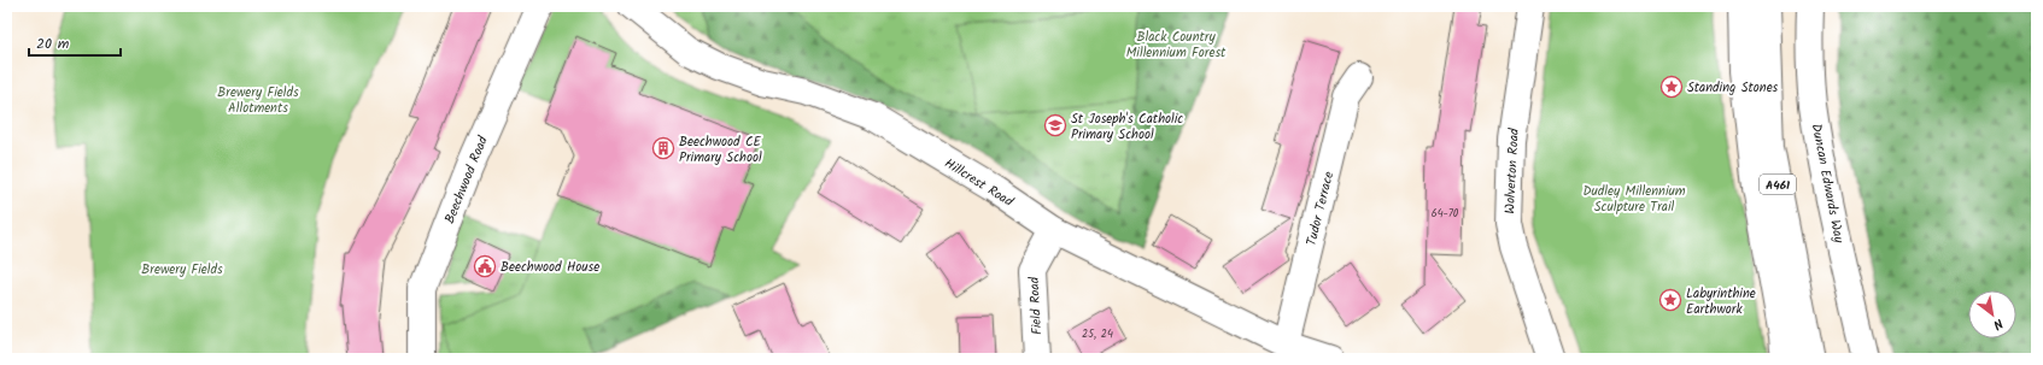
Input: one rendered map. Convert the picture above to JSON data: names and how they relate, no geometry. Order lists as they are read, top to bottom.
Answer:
{
  "streets": {
    "main road": [
      "Wolverton Road",
      "Beechwood Road",
      "Hillcrest Road",
      "Duncan Edwards Way",
      "A461",
      "Tudor Terrace",
      "Field Road"
    ]
  },
  "crossings": [
    ["Hillcrest Road", "Tudor Terrace"],
    ["Hillcrest Road", "Field Road"]
  ],
  "parks": [
    "Black Country Millennium Forest",
    "Brewery Fields Allotments",
    "Dudley Millennium Sculpture Trail",
    "Brewery Fields"
  ],
  "places": {
    "place": ["Standing Stones", "Labyrinthine Earthwork"],
    "school or university": ["St Joseph's Catholic Primary School"],
    "building": ["Beechwood CE Primary School"],
    "public building": ["Beechwood House"]
  },
  "house_numbers": ["64-70", "25, 24"],
  "scale_bar": "20 m",
  "north": "bottom right"
}
